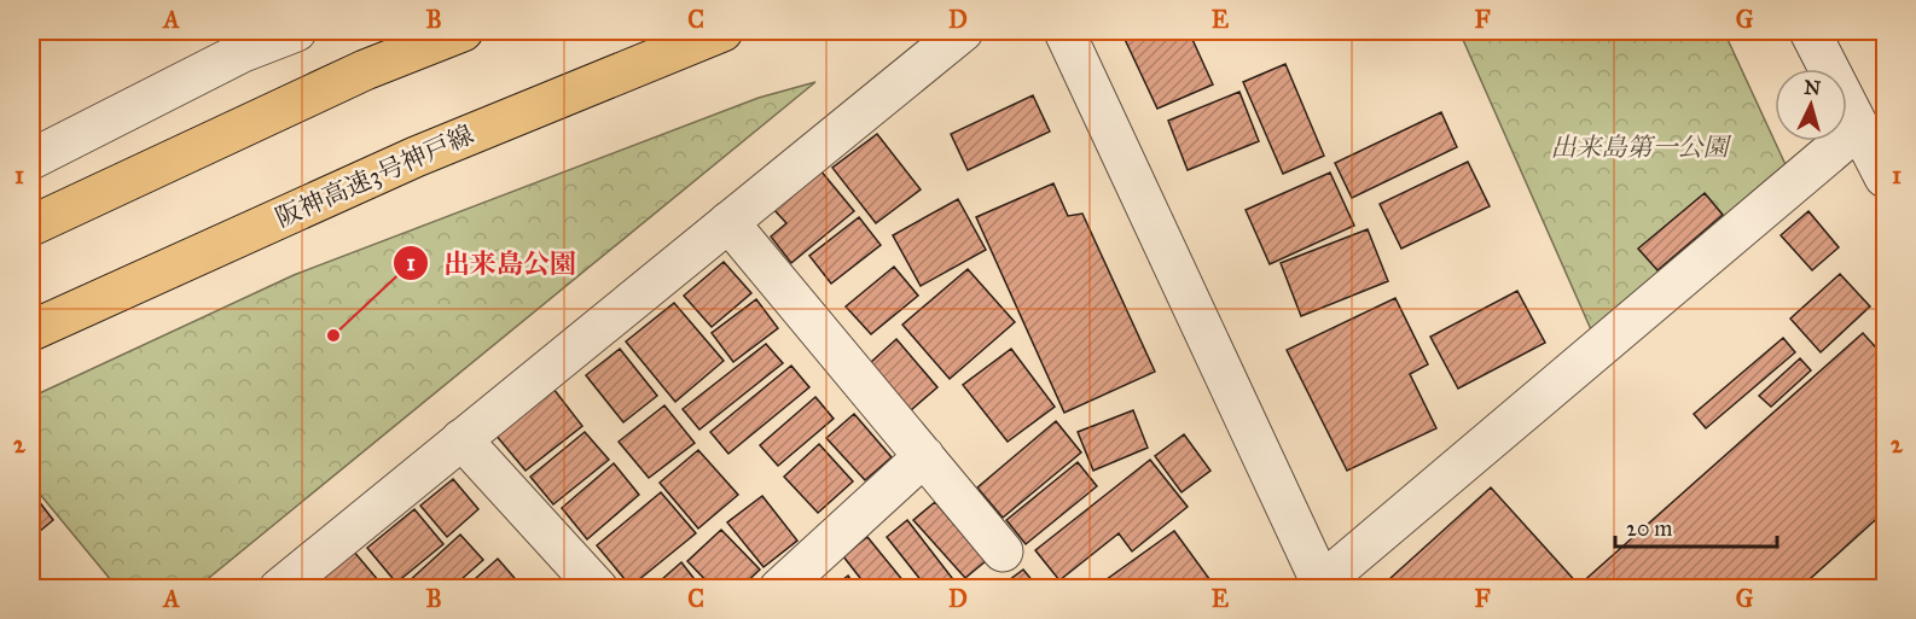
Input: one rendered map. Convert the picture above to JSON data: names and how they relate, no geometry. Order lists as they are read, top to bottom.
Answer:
{
  "streets": {
    "highway": ["阪神高速3号神戸線"]
  },
  "parks": ["出来島第一公園"],
  "places": ["出来島公園"],
  "scale_bar": "20 m",
  "north": "top",
  "grid": {
    "columns": [
      "A",
      "B",
      "C",
      "D",
      "E",
      "F",
      "G"
    ],
    "rows": ["1", "2"]
  }
}
